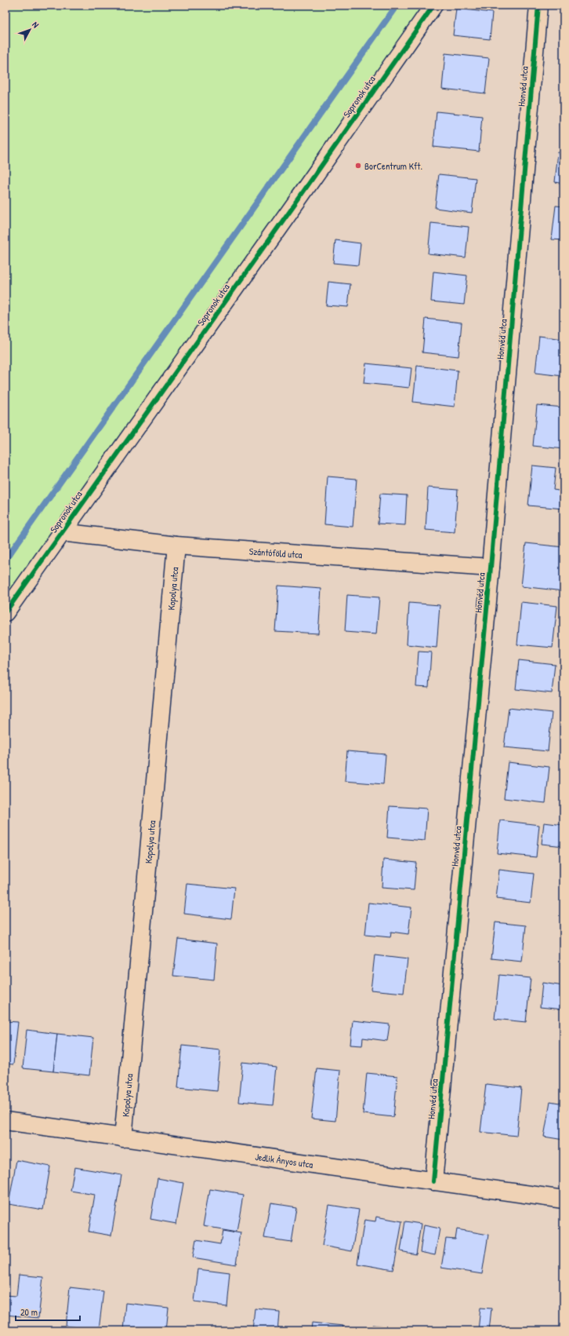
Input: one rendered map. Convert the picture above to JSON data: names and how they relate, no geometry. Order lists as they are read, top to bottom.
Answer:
{
  "streets": {
    "street": [
      "Honvéd utca",
      "Sopronok utca",
      "Szántóföld utca",
      "Kopolya utca",
      "Jedlik Ányos utca"
    ]
  },
  "crossings": [
    ["Honvéd utca", "Szántóföld utca"],
    ["Honvéd utca", "Jedlik Ányos utca"],
    ["Sopronok utca", "Szántóföld utca"],
    ["Szántóföld utca", "Kopolya utca"],
    ["Kopolya utca", "Jedlik Ányos utca"]
  ],
  "places": ["BorCentrum Kft."],
  "scale_bar": "20 m",
  "north": "top right"
}
